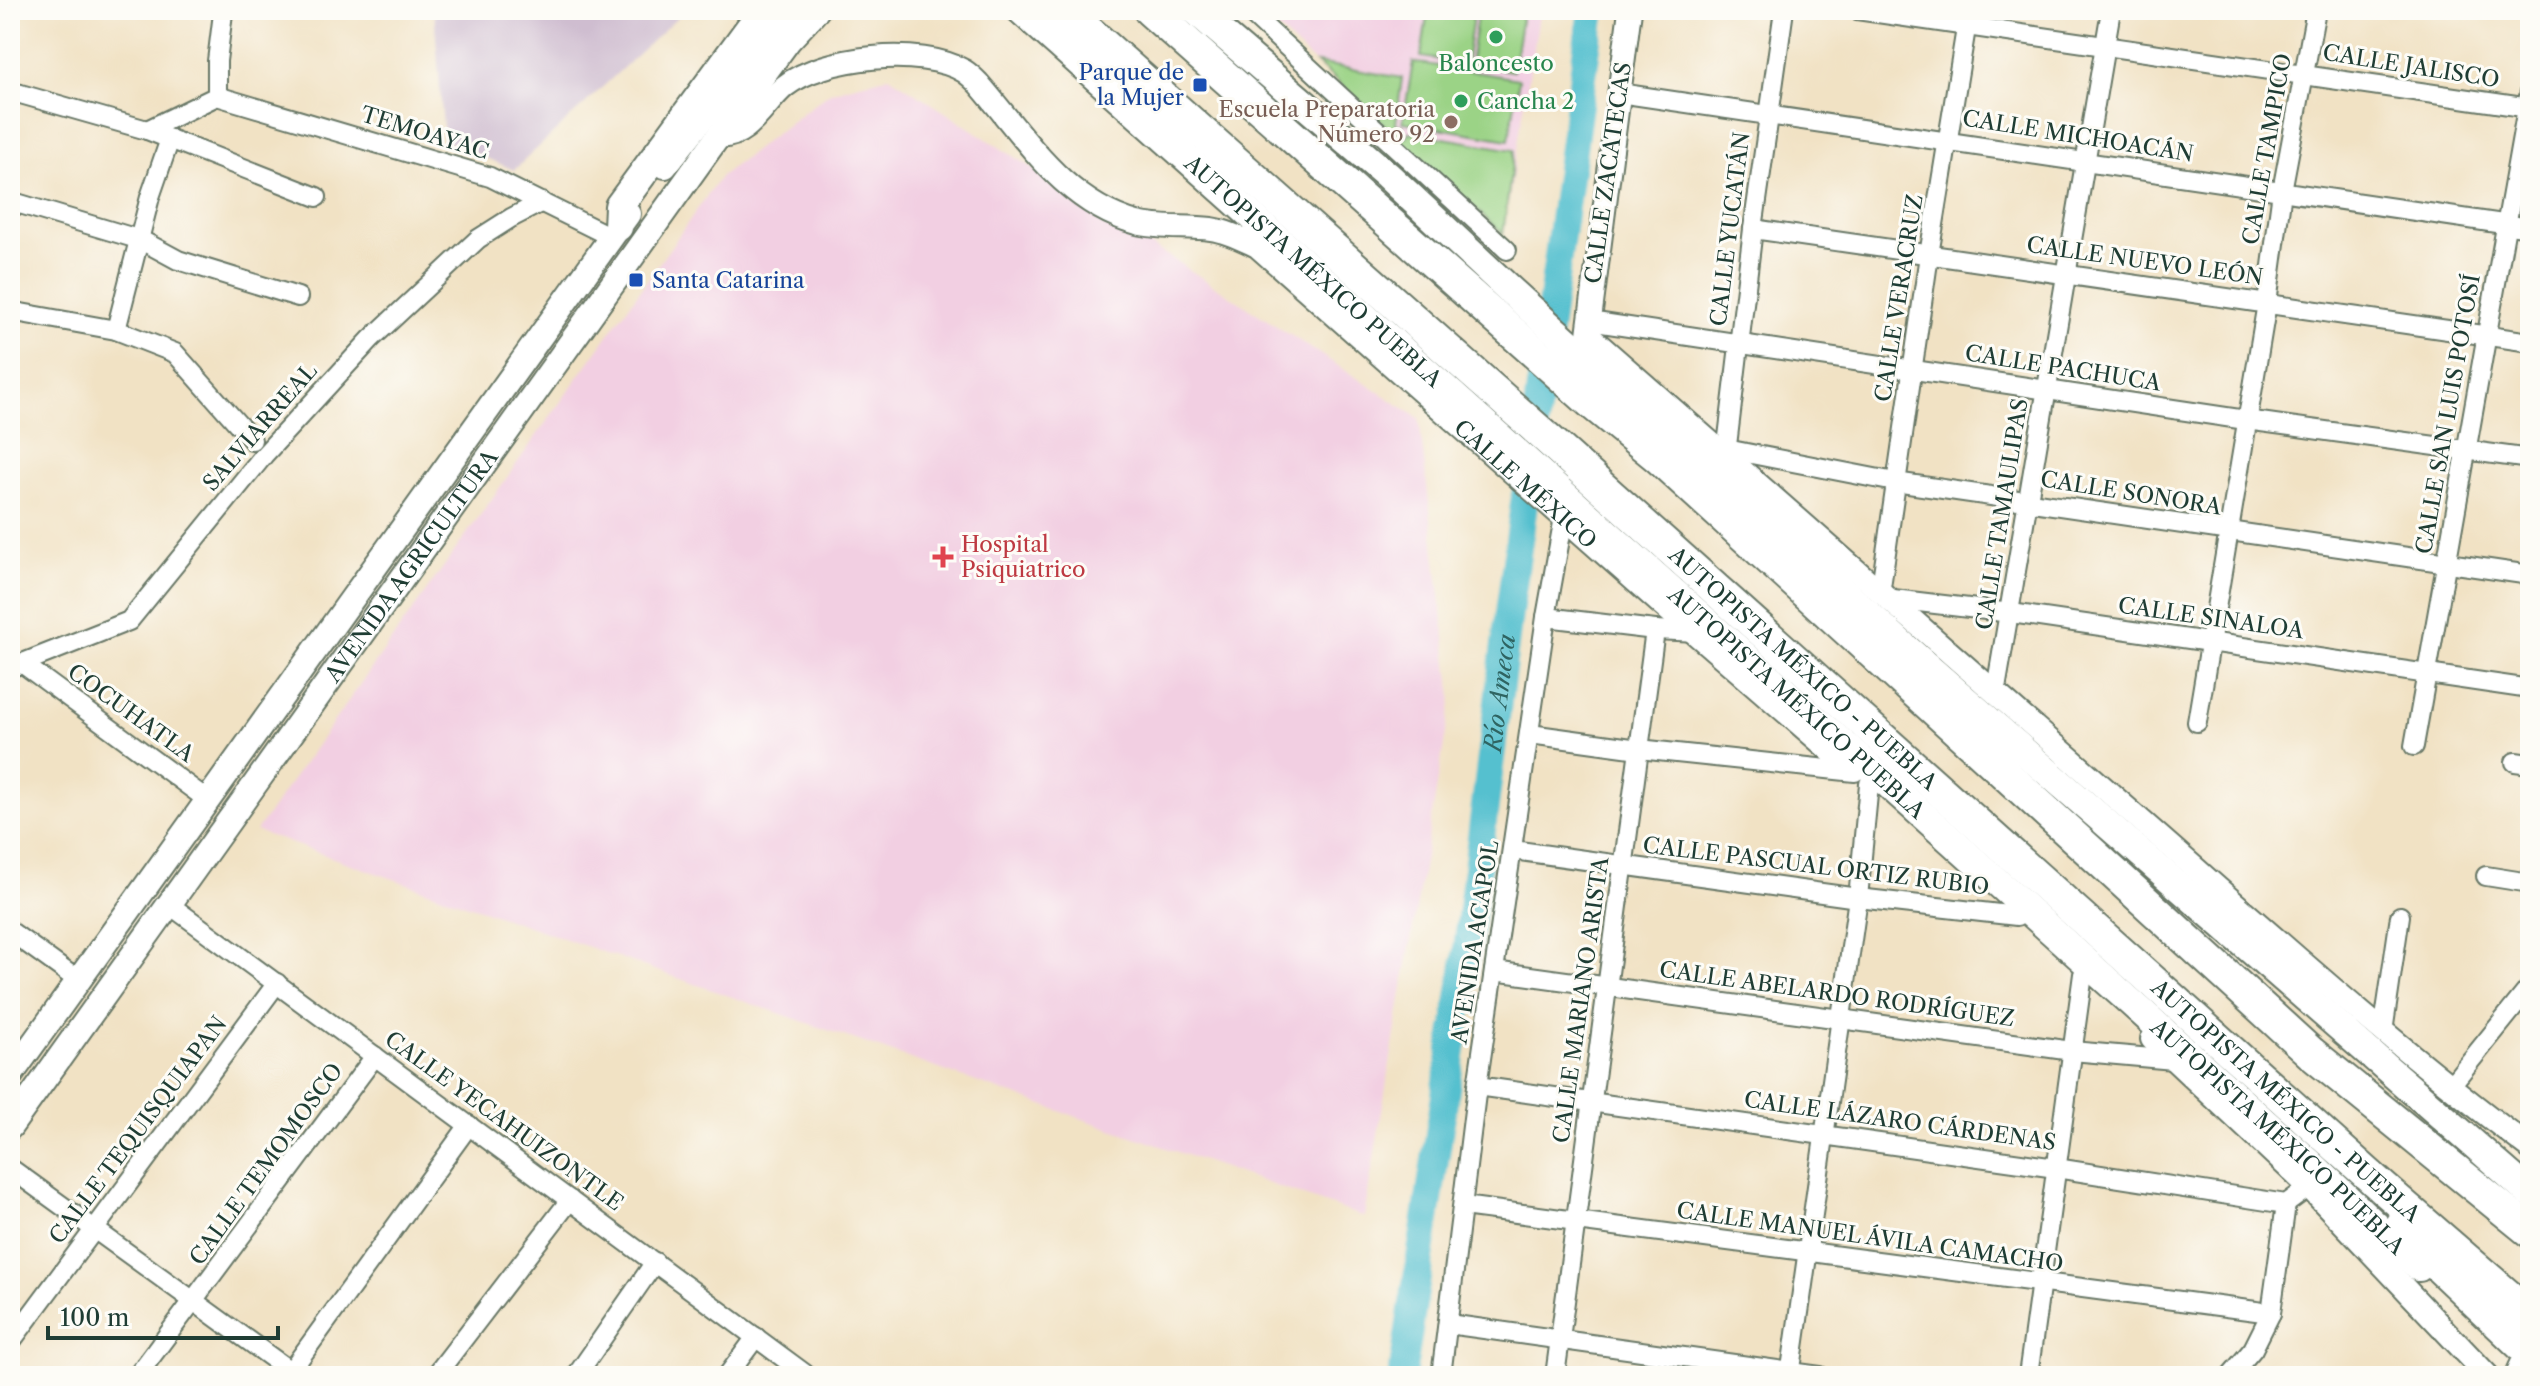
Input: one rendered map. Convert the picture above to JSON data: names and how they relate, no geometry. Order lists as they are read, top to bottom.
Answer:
{
  "streets": {
    "highway": ["AUTOPISTA MÉXICO PUEBLA", "AUTOPISTA MÉXICO - PUEBLA"],
    "main road": ["AVENIDA AGRICULTURA"],
    "street": [
      "CALLE JALISCO",
      "TEMOAYAC",
      "CALLE MICHOACÁN",
      "CALLE TAMPICO",
      "CALLE ZACATECAS",
      "CALLE YUCATÁN",
      "CALLE NUEVO LEÓN",
      "CALLE VERACRUZ",
      "CALLE PACHUCA",
      "CALLE SAN LUIS POTOSÍ",
      "SALVIARREAL",
      "CALLE MÉXICO",
      "CALLE SONORA",
      "CALLE TAMAULIPAS",
      "CALLE SINALOA",
      "COCUHATLA",
      "CALLE PASCUAL ORTIZ RUBIO",
      "AVENIDA ACAPOL",
      "CALLE ABELARDO RODRÍGUEZ",
      "CALLE MARIANO ARISTA",
      "CALLE YECAHUIZONTLE",
      "CALLE LÁZARO CÁRDENAS",
      "CALLE TEQUISQUIAPAN",
      "CALLE TEMOMOSCO",
      "CALLE MANUEL ÁVILA CAMACHO"
    ]
  },
  "crossings": [
    ["CALLE JALISCO", "CALLE TAMPICO"],
    ["CALLE JALISCO", "CALLE VERACRUZ"],
    ["CALLE JALISCO", "CALLE SAN LUIS POTOSÍ"],
    ["CALLE JALISCO", "CALLE TAMAULIPAS"],
    ["TEMOAYAC", "SALVIARREAL"],
    ["TEMOAYAC", "AVENIDA AGRICULTURA"],
    ["CALLE MICHOACÁN", "CALLE TAMPICO"],
    ["CALLE MICHOACÁN", "CALLE ZACATECAS"],
    ["CALLE MICHOACÁN", "CALLE YUCATÁN"],
    ["CALLE MICHOACÁN", "CALLE VERACRUZ"],
    ["CALLE MICHOACÁN", "CALLE SAN LUIS POTOSÍ"],
    ["CALLE MICHOACÁN", "CALLE TAMAULIPAS"],
    ["CALLE TAMPICO", "CALLE NUEVO LEÓN"],
    ["CALLE TAMPICO", "CALLE PACHUCA"],
    ["CALLE TAMPICO", "CALLE SONORA"],
    ["CALLE TAMPICO", "CALLE SINALOA"],
    ["CALLE ZACATECAS", "CALLE PACHUCA"],
    ["CALLE YUCATÁN", "CALLE NUEVO LEÓN"],
    ["CALLE YUCATÁN", "CALLE PACHUCA"],
    ["CALLE YUCATÁN", "CALLE SONORA"],
    ["CALLE NUEVO LEÓN", "CALLE VERACRUZ"],
    ["CALLE NUEVO LEÓN", "CALLE SAN LUIS POTOSÍ"],
    ["CALLE NUEVO LEÓN", "CALLE TAMAULIPAS"],
    ["AUTOPISTA MÉXICO PUEBLA", "CALLE MÉXICO"],
    ["AUTOPISTA MÉXICO PUEBLA", "AUTOPISTA MÉXICO - PUEBLA"],
    ["AUTOPISTA MÉXICO PUEBLA", "CALLE PASCUAL ORTIZ RUBIO"],
    ["AUTOPISTA MÉXICO PUEBLA", "AVENIDA ACAPOL"],
    ["AUTOPISTA MÉXICO PUEBLA", "CALLE ABELARDO RODRÍGUEZ"],
    ["CALLE VERACRUZ", "CALLE PACHUCA"],
    ["CALLE VERACRUZ", "CALLE SONORA"],
    ["CALLE VERACRUZ", "CALLE SINALOA"],
    ["CALLE PACHUCA", "CALLE SAN LUIS POTOSÍ"],
    ["CALLE PACHUCA", "CALLE TAMAULIPAS"],
    ["CALLE SAN LUIS POTOSÍ", "CALLE SONORA"],
    ["CALLE SAN LUIS POTOSÍ", "CALLE SINALOA"],
    ["SALVIARREAL", "COCUHATLA"],
    ["CALLE MÉXICO", "AVENIDA AGRICULTURA"],
    ["CALLE MÉXICO", "AVENIDA ACAPOL"],
    ["CALLE SONORA", "CALLE TAMAULIPAS"],
    ["CALLE TAMAULIPAS", "CALLE SINALOA"],
    ["AVENIDA AGRICULTURA", "COCUHATLA"],
    ["AVENIDA AGRICULTURA", "CALLE YECAHUIZONTLE"],
    ["CALLE PASCUAL ORTIZ RUBIO", "AVENIDA ACAPOL"],
    ["CALLE PASCUAL ORTIZ RUBIO", "CALLE MARIANO ARISTA"],
    ["AVENIDA ACAPOL", "CALLE ABELARDO RODRÍGUEZ"],
    ["AVENIDA ACAPOL", "CALLE LÁZARO CÁRDENAS"],
    ["AVENIDA ACAPOL", "CALLE MANUEL ÁVILA CAMACHO"],
    ["CALLE ABELARDO RODRÍGUEZ", "CALLE MARIANO ARISTA"],
    ["CALLE MARIANO ARISTA", "CALLE LÁZARO CÁRDENAS"],
    ["CALLE MARIANO ARISTA", "CALLE MANUEL ÁVILA CAMACHO"],
    ["CALLE YECAHUIZONTLE", "CALLE TEQUISQUIAPAN"],
    ["CALLE YECAHUIZONTLE", "CALLE TEMOMOSCO"]
  ],
  "water": ["Río Ameca"],
  "places": {
    "other": ["Baloncesto", "Cancha 2", "Escuela Preparatoria Número 92"],
    "transit": ["Parque de la Mujer", "Santa Catarina"],
    "health": ["Hospital Psiquiatrico"]
  },
  "scale_bar": "100 m"
}
